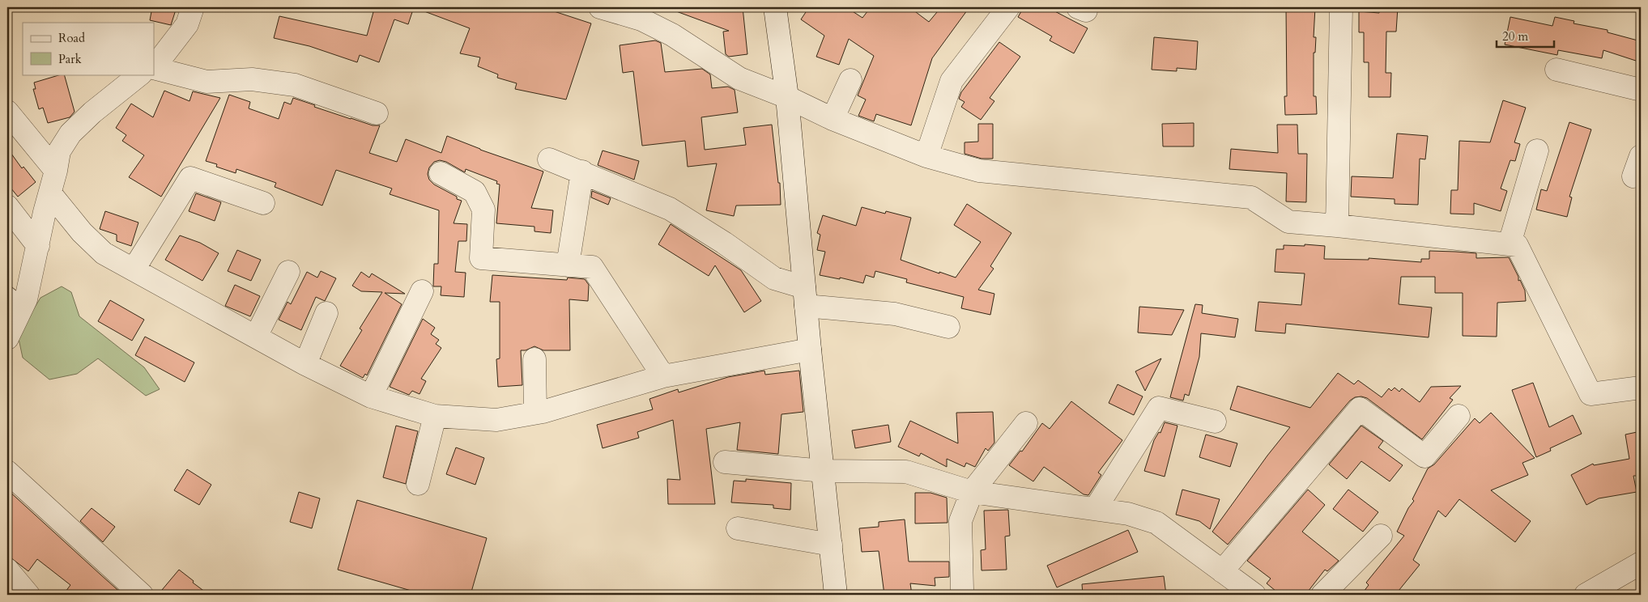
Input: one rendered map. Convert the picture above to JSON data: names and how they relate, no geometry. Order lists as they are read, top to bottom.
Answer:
{
  "legend": ["Road", "Park"],
  "scale_bar": "20 m"
}
